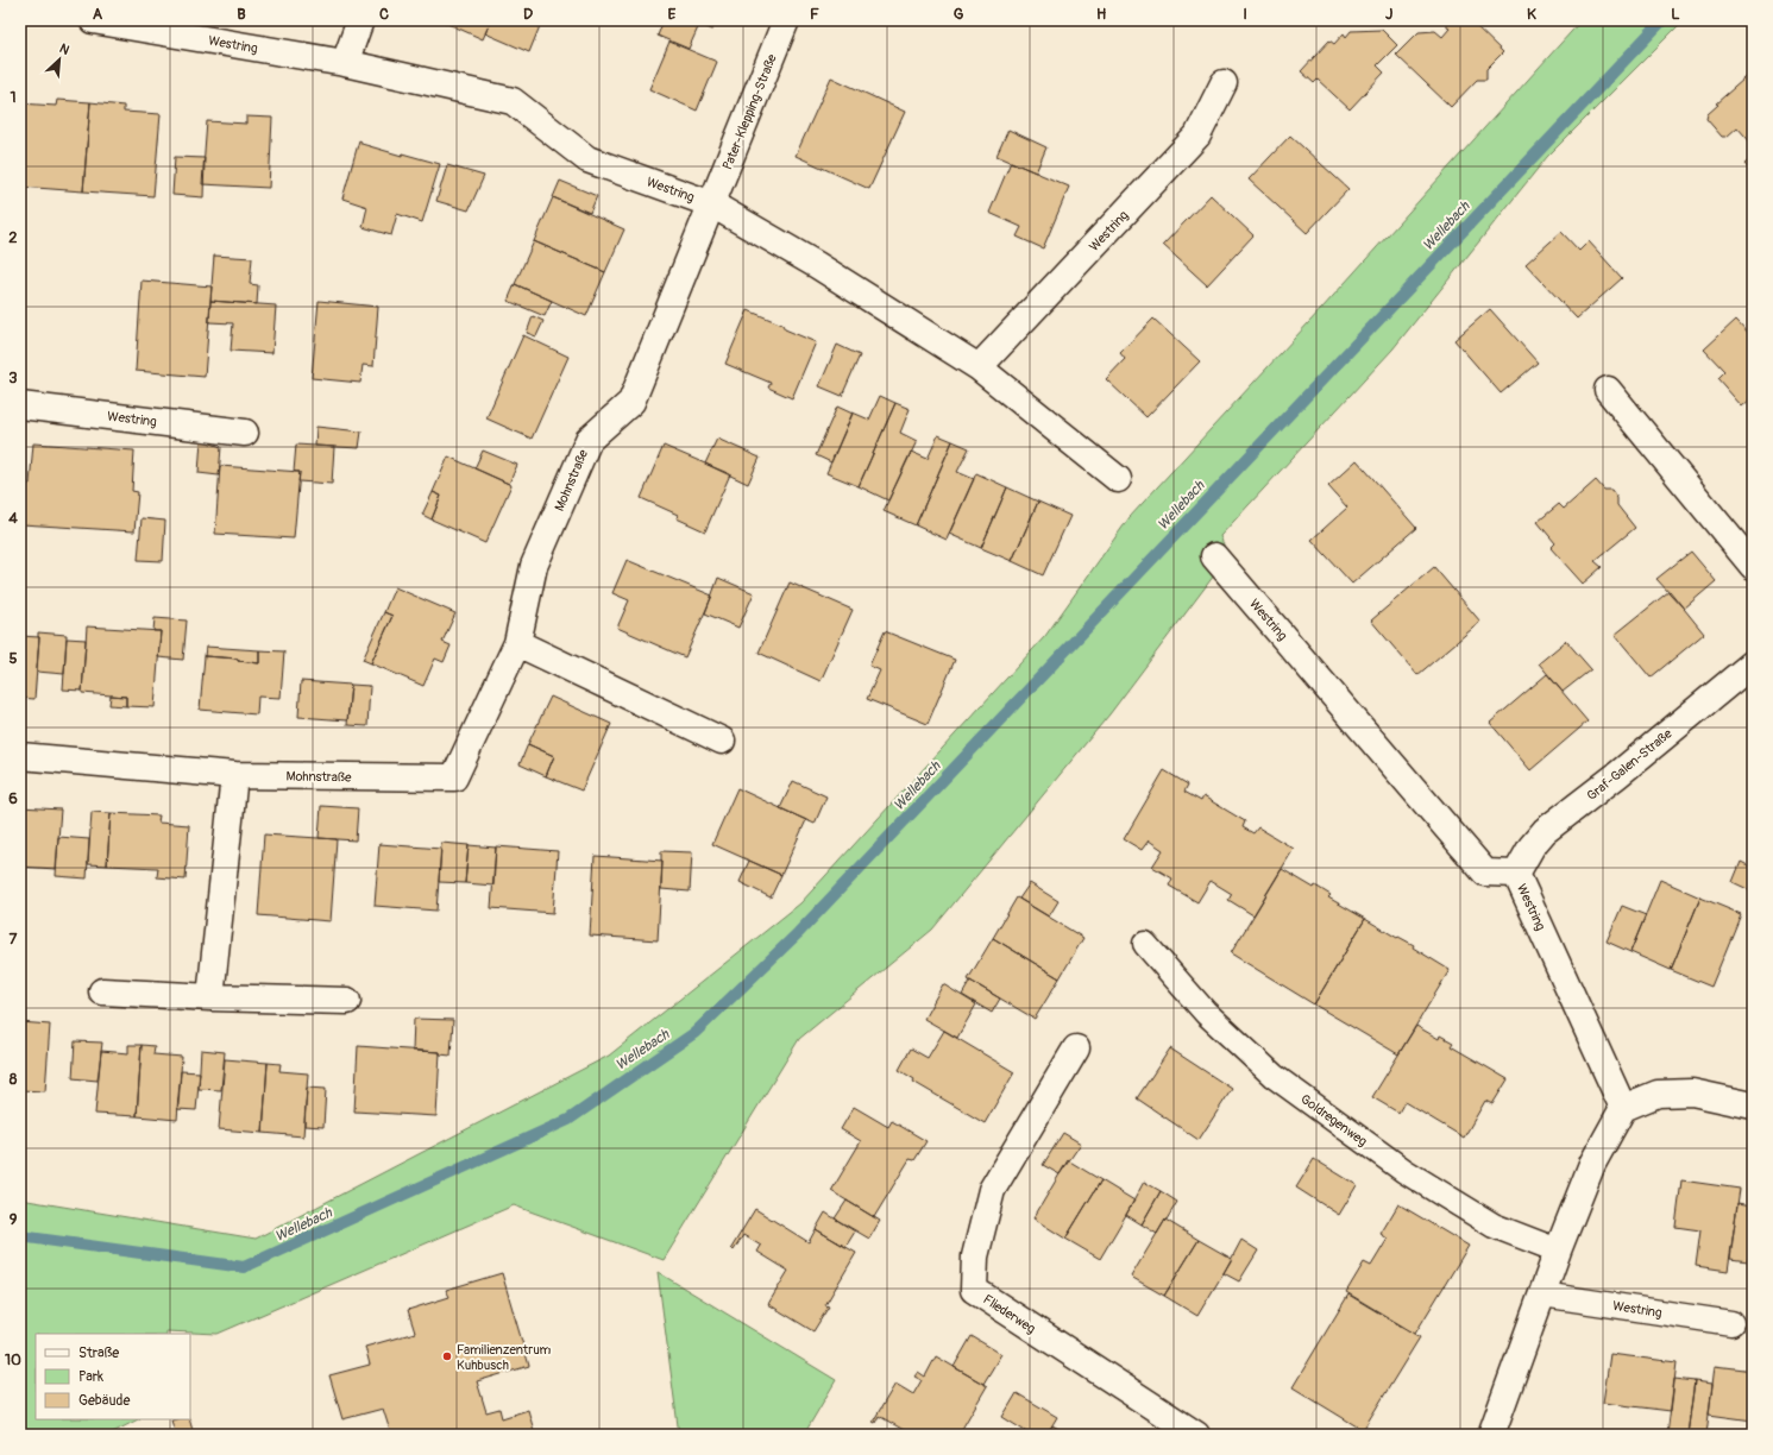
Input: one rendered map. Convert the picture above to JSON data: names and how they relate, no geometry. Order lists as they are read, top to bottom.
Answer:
{
  "streets": {
    "street": [
      "Westring",
      "Pater-Klepping-Straße",
      "Mohnstraße",
      "Graf-Galen-Straße",
      "Fliederweg"
    ],
    "lane": ["Goldregenweg"]
  },
  "crossings": [
    ["Westring", "Pater-Klepping-Straße"],
    ["Westring", "Mohnstraße"],
    ["Westring", "Graf-Galen-Straße"],
    ["Pater-Klepping-Straße", "Mohnstraße"]
  ],
  "water": ["Wellebach"],
  "places": ["Familienzentrum Kuhbusch"],
  "legend": ["Straße", "Park", "Gebäude"],
  "north": "top right",
  "grid": {
    "columns": [
      "A",
      "B",
      "C",
      "D",
      "E",
      "F",
      "G",
      "H",
      "I",
      "J",
      "K",
      "L"
    ],
    "rows": [
      "1",
      "2",
      "3",
      "4",
      "5",
      "6",
      "7",
      "8",
      "9",
      "10"
    ]
  }
}
